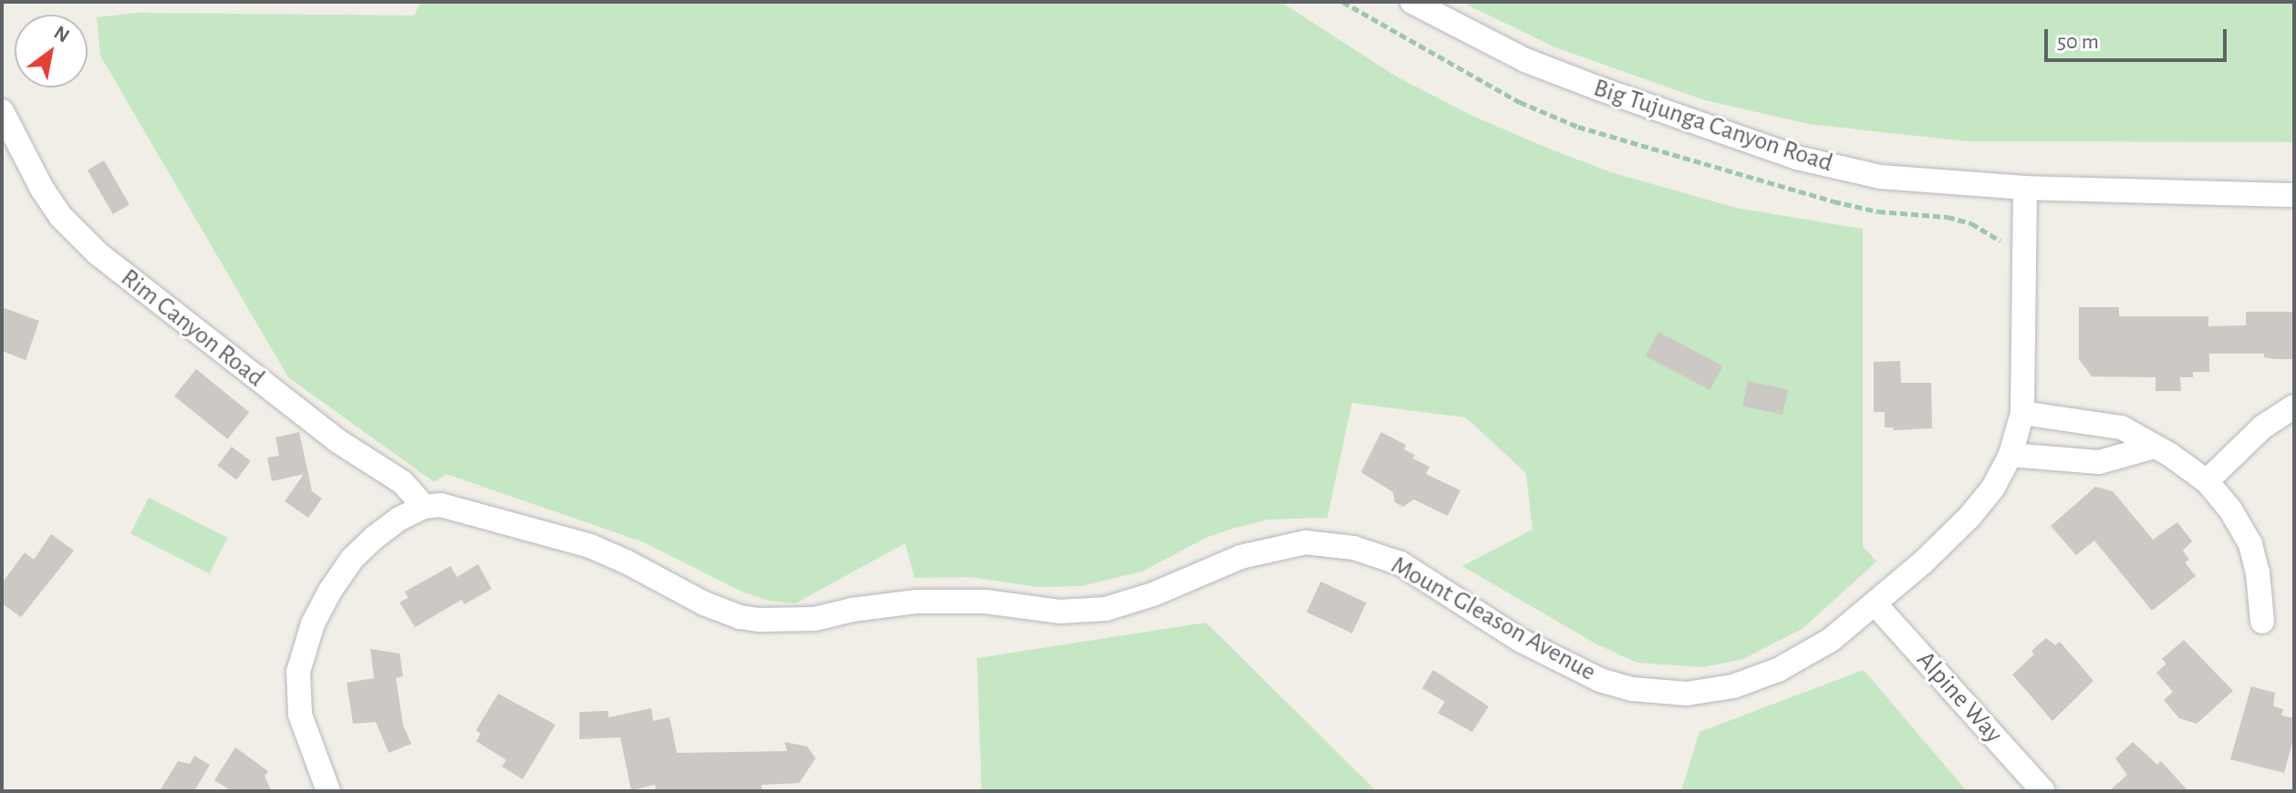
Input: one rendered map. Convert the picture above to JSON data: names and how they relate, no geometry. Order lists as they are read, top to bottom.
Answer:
{
  "streets": {
    "street": [
      "Big Tujunga Canyon Road",
      "Rim Canyon Road",
      "Mount Gleason Avenue",
      "Alpine Way"
    ]
  },
  "crossings": [
    ["Big Tujunga Canyon Road", "Mount Gleason Avenue"],
    ["Rim Canyon Road", "Mount Gleason Avenue"],
    ["Mount Gleason Avenue", "Alpine Way"]
  ],
  "scale_bar": "50 m",
  "north": "top right"
}
